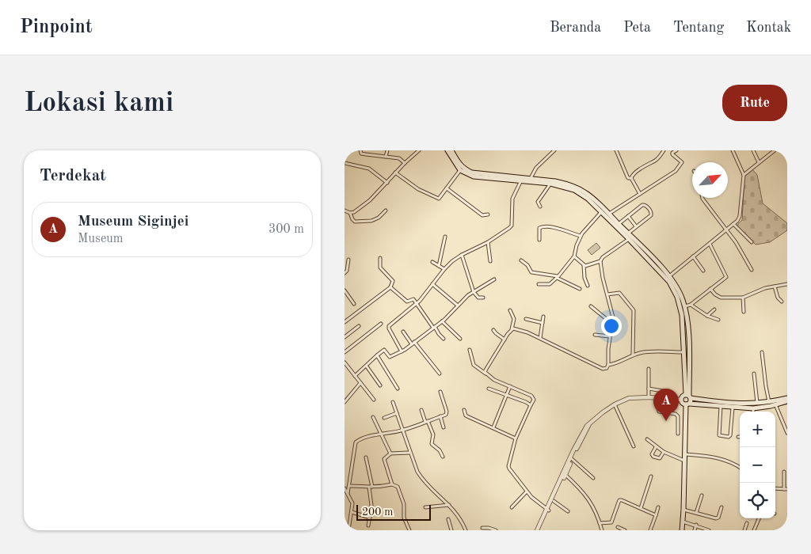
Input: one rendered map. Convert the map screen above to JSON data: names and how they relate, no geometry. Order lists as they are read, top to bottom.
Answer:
{
  "scale_bar": "200 m",
  "north": "top right",
  "page": {
    "header": "Pinpoint",
    "nav": [
      "Beranda",
      "Peta",
      "Tentang",
      "Kontak"
    ],
    "buttons": "Rute",
    "title": "Lokasi kami",
    "heading": "Terdekat",
    "list": [
      {
        "mark": "A",
        "name": "Museum Siginjei",
        "note": "Museum",
        "value": "300 m"
      }
    ],
    "pins": "A",
    "map_buttons": ["+", "−"],
    "scale": "200 m"
  }
}
